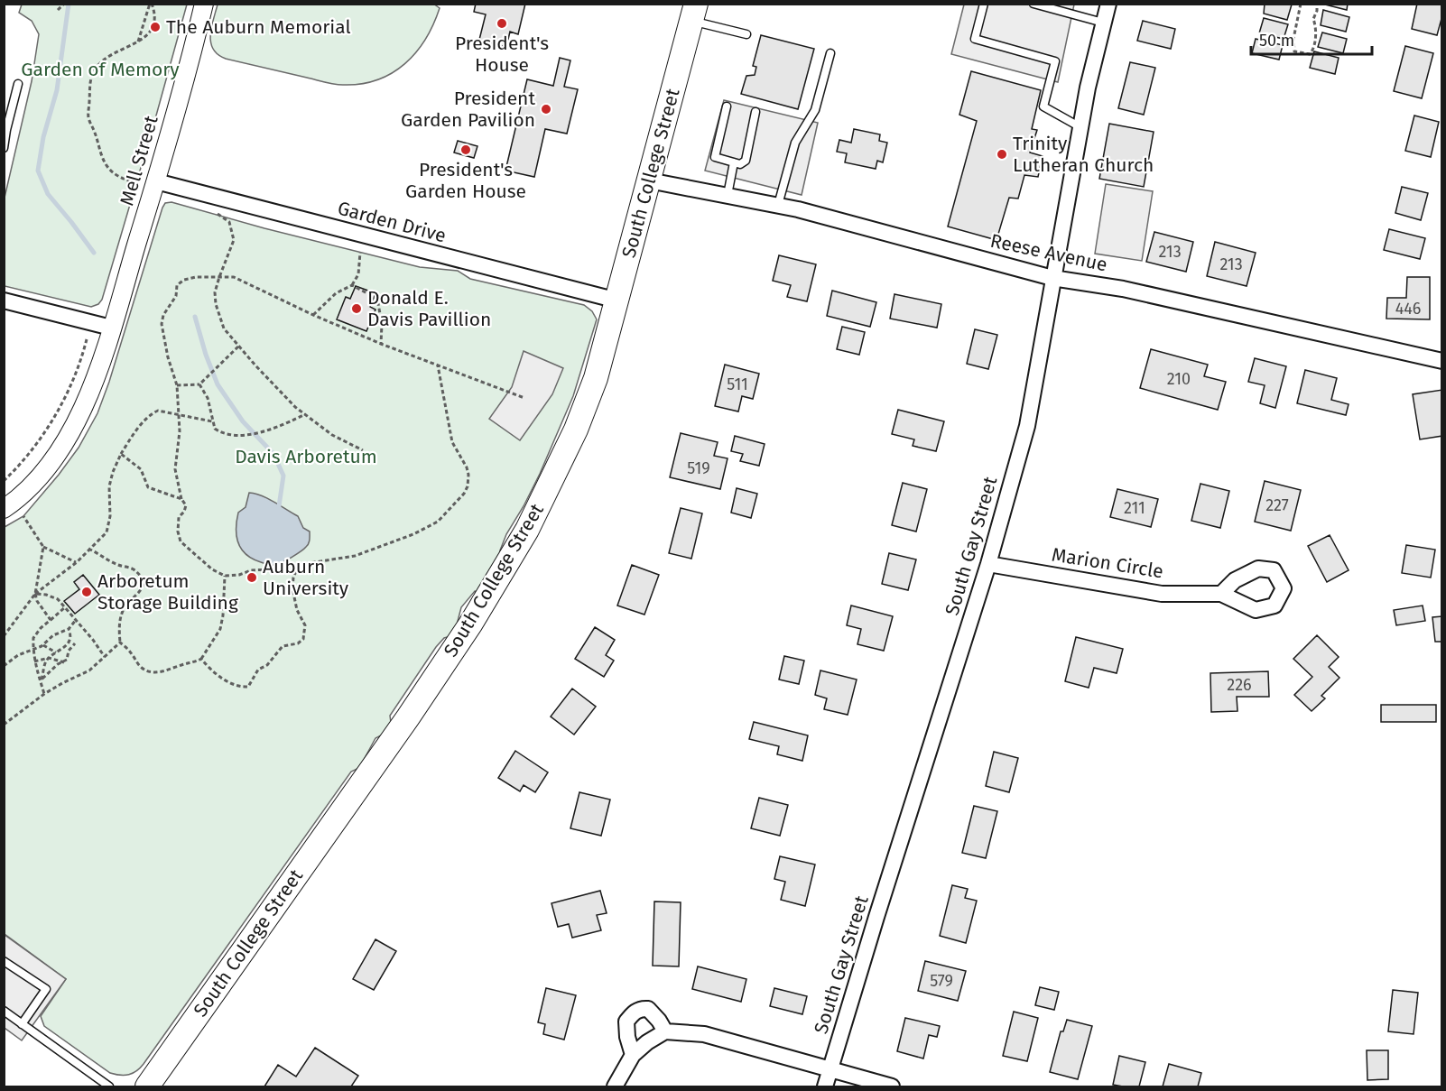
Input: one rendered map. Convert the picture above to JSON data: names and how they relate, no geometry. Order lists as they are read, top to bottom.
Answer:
{
  "streets": {
    "main road": ["South College Street"],
    "street": [
      "Mell Street",
      "Garden Drive",
      "Reese Avenue",
      "South Gay Street",
      "Marion Circle"
    ]
  },
  "crossings": [
    ["Mell Street", "Garden Drive"],
    ["South College Street", "Garden Drive"],
    ["South College Street", "Reese Avenue"],
    ["Reese Avenue", "South Gay Street"],
    ["South Gay Street", "Marion Circle"]
  ],
  "parks": ["Garden of Memory", "Davis Arboretum"],
  "places": [
    "President's House",
    "The Auburn Memorial",
    "President Garden Pavilion",
    "President's Garden House",
    "Trinity Lutheran Church",
    "Donald E. Davis Pavillion",
    "Auburn University",
    "Arboretum Storage Building"
  ],
  "house_numbers": [
    "213",
    "213",
    "446",
    "210",
    "511",
    "519",
    "227",
    "211",
    "226",
    "579"
  ],
  "scale_bar": "50 m"
}
